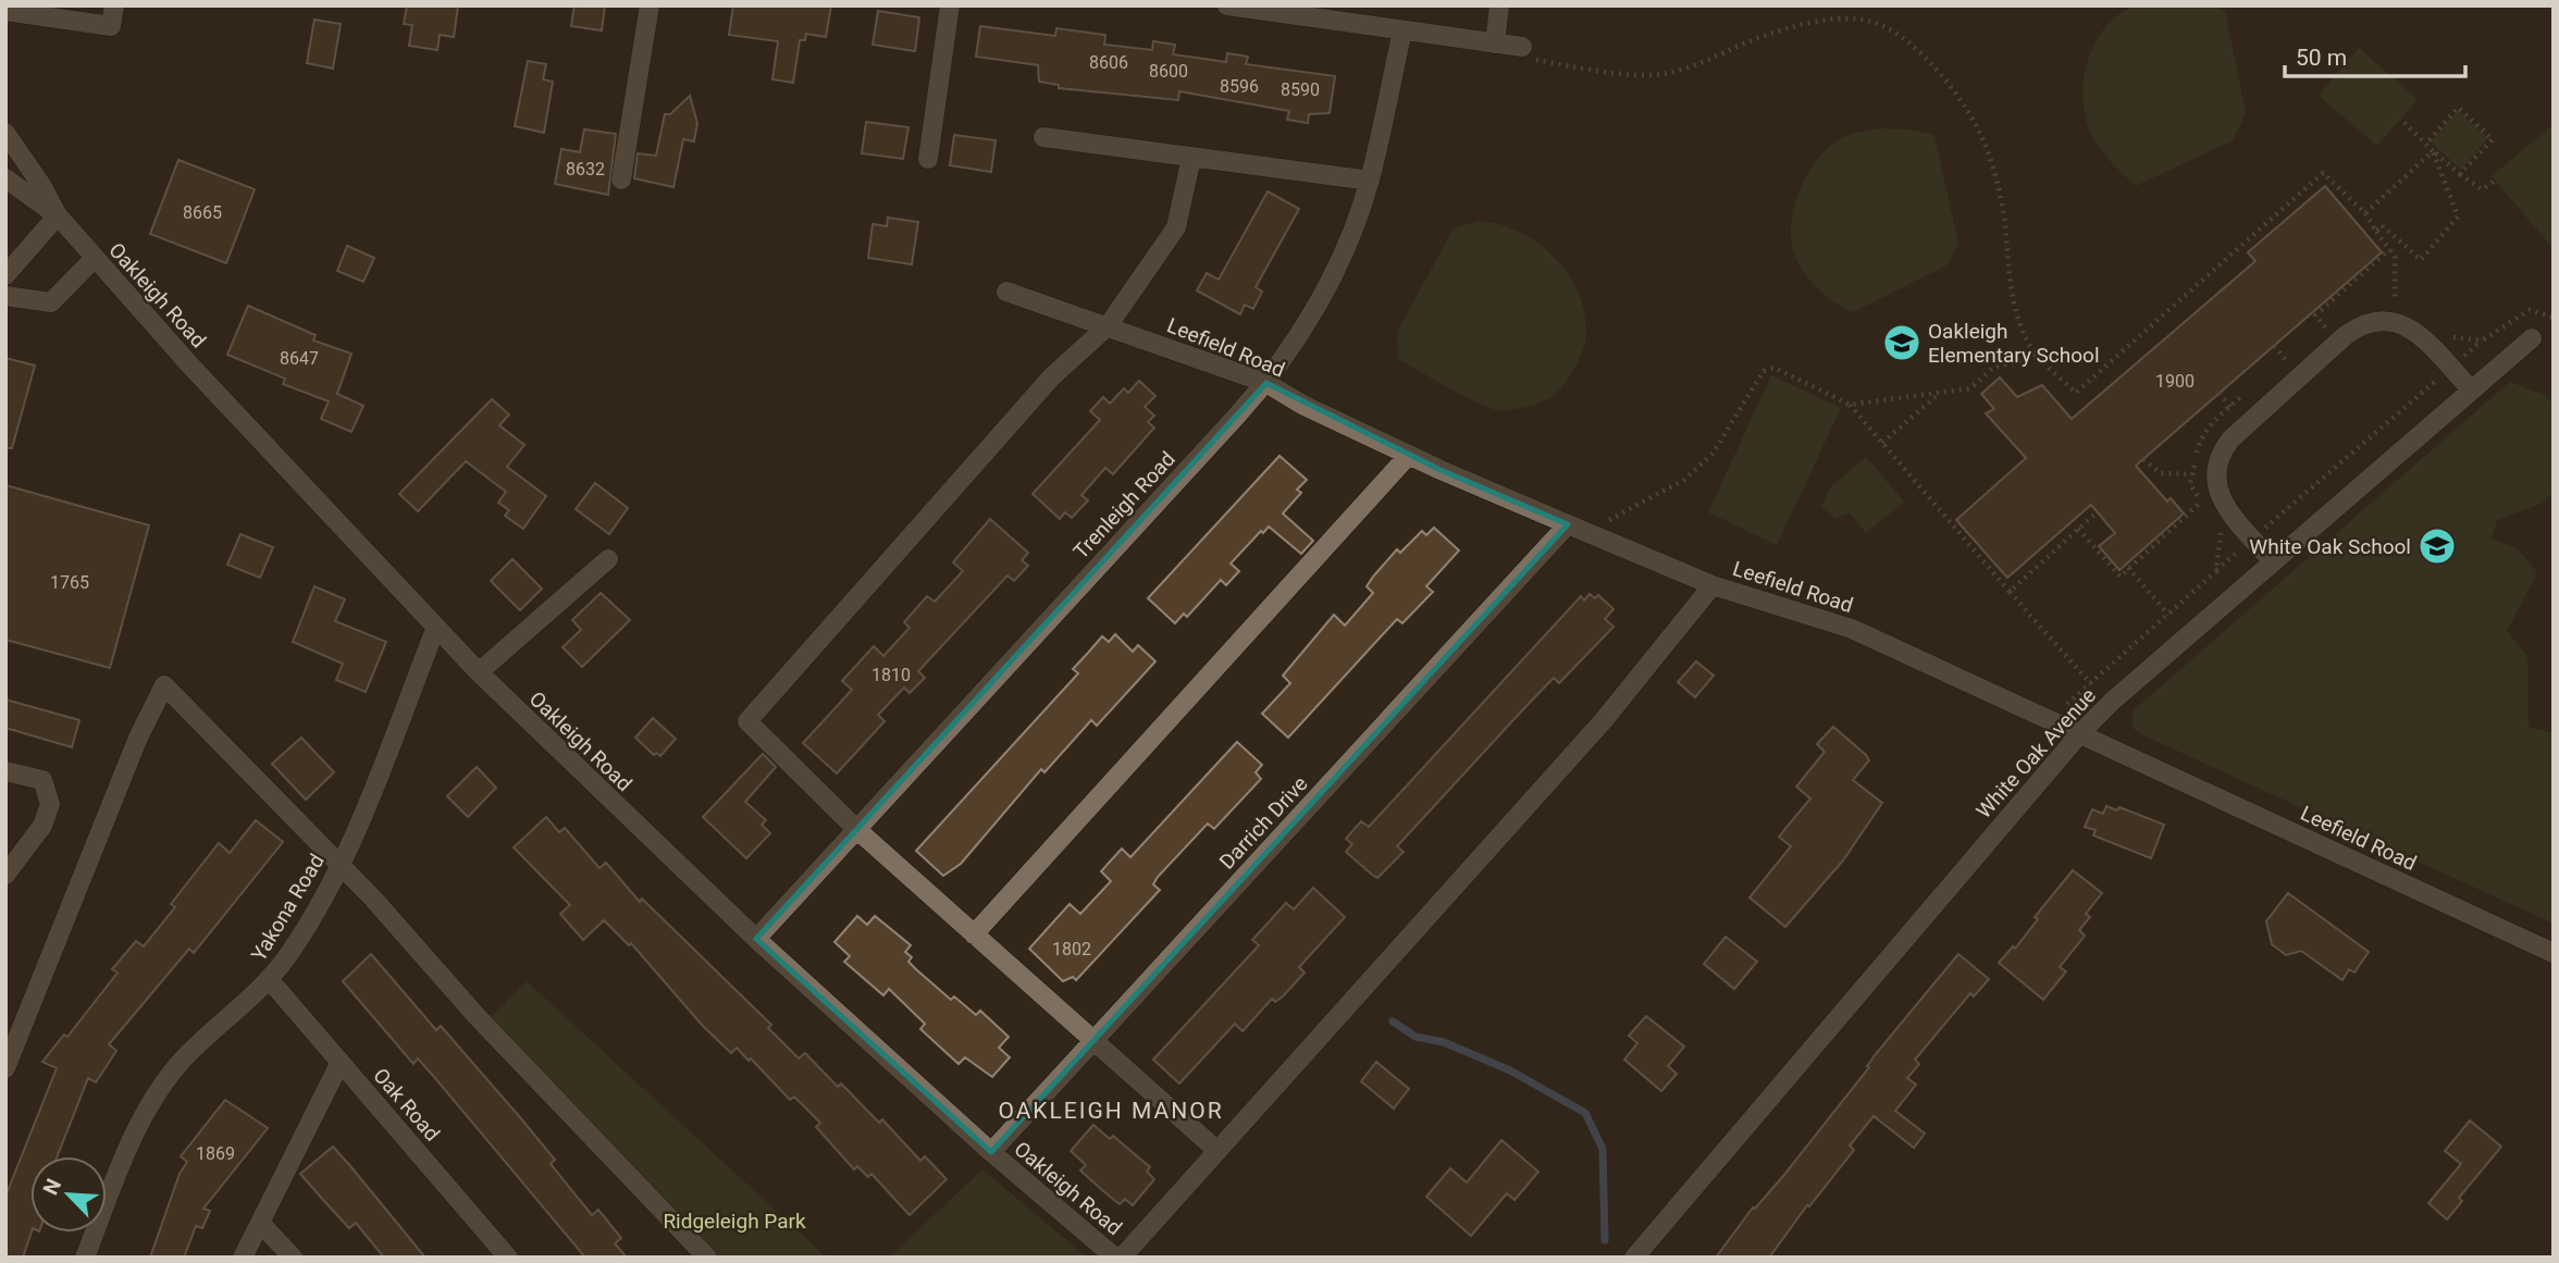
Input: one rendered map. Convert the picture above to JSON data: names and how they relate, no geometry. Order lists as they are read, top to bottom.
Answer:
{
  "streets": {
    "street": [
      "Oakleigh Road",
      "Leefield Road",
      "Trenleigh Road",
      "White Oak Avenue",
      "Darrich Drive",
      "Yakona Road",
      "Oak Road"
    ]
  },
  "crossings": [
    ["Oakleigh Road", "Trenleigh Road"],
    ["Oakleigh Road", "Darrich Drive"],
    ["Oakleigh Road", "Yakona Road"],
    ["Leefield Road", "Trenleigh Road"],
    ["Leefield Road", "White Oak Avenue"],
    ["Leefield Road", "Darrich Drive"],
    ["Yakona Road", "Oak Road"]
  ],
  "districts": ["OAKLEIGH MANOR"],
  "parks": ["Ridgeleigh Park"],
  "places": {
    "school or university": ["Oakleigh Elementary School", "White Oak School"]
  },
  "house_numbers": [
    "8606",
    "8600",
    "8596",
    "8590",
    "8632",
    "8665",
    "8647",
    "1900",
    "1765",
    "1810",
    "1802",
    "1869"
  ],
  "scale_bar": "50 m",
  "north": "top left"
}
